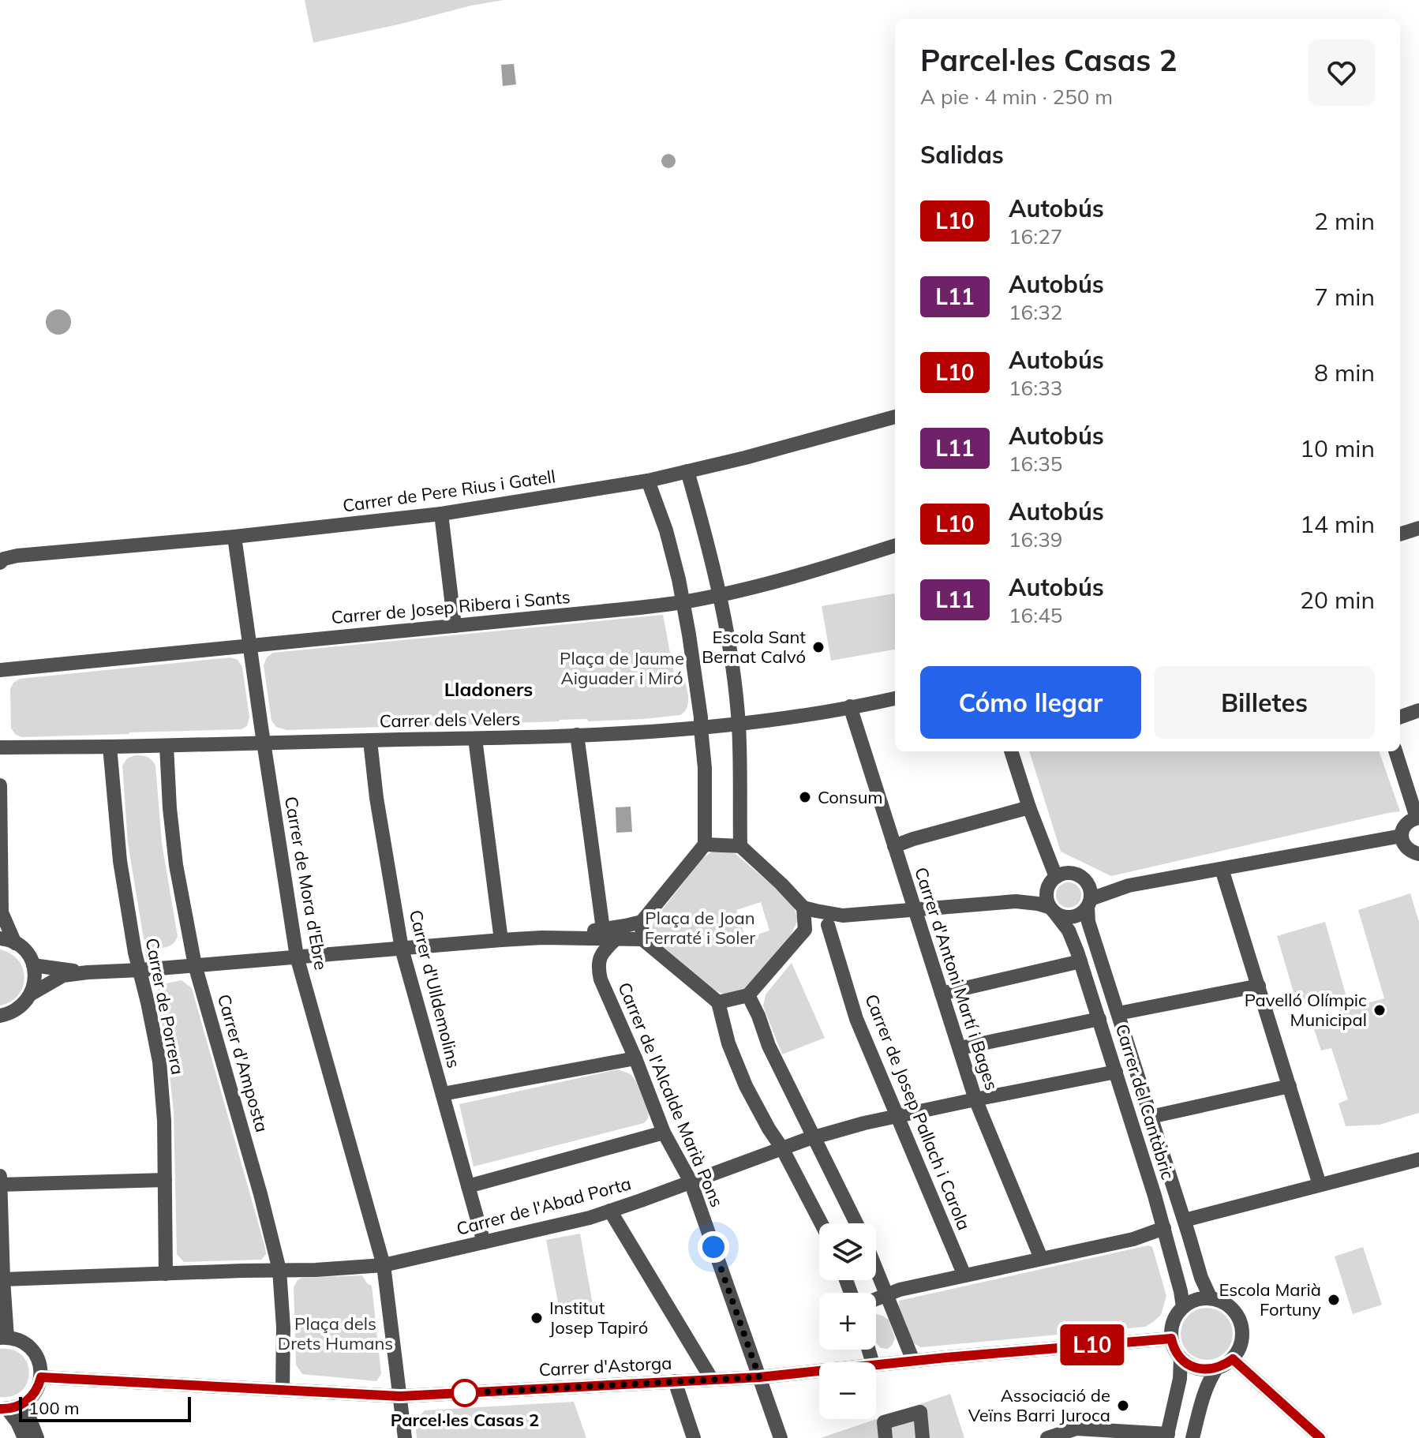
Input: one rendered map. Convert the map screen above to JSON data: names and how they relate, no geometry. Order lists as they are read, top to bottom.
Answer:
{
  "streets": {
    "street": [
      "Carrer de Pere Rius i Gatell",
      "Carrer de Josep Ribera i Sants",
      "Carrer dels Velers",
      "Carrer de Mora d'Ebre",
      "Carrer d'Antoni Martí i Bages",
      "Carrer d'Ulldemolins",
      "Carrer de Porrera",
      "Carrer d'Amposta",
      "Carrer de l'Alcalde Marià Pons",
      "Carrer del Cantàbric",
      "Carrer de Josep Pallach i Carola",
      "Carrer de l'Abad Porta",
      "Carrer d'Astorga"
    ]
  },
  "crossings": [
    ["Carrer de Pere Rius i Gatell", "Carrer de Mora d'Ebre"],
    ["Carrer de Josep Ribera i Sants", "Carrer de Mora d'Ebre"],
    ["Carrer dels Velers", "Carrer de Mora d'Ebre"],
    ["Carrer dels Velers", "Carrer d'Antoni Martí i Bages"],
    ["Carrer dels Velers", "Carrer d'Ulldemolins"],
    ["Carrer dels Velers", "Carrer de Porrera"],
    ["Carrer dels Velers", "Carrer d'Amposta"],
    ["Carrer de Mora d'Ebre", "Carrer de l'Abad Porta"],
    ["Carrer de Mora d'Ebre", "Carrer d'Astorga"],
    ["Carrer d'Antoni Martí i Bages", "Carrer de l'Abad Porta"],
    ["Carrer d'Ulldemolins", "Carrer de l'Abad Porta"],
    ["Carrer de Porrera", "Carrer de l'Abad Porta"],
    ["Carrer d'Amposta", "Carrer de l'Abad Porta"],
    ["Carrer d'Amposta", "Carrer d'Astorga"],
    ["Carrer de l'Alcalde Marià Pons", "Carrer de l'Abad Porta"],
    ["Carrer de l'Alcalde Marià Pons", "Carrer d'Astorga"],
    ["Carrer del Cantàbric", "Carrer de l'Abad Porta"],
    ["Carrer del Cantàbric", "Carrer d'Astorga"],
    ["Carrer de Josep Pallach i Carola", "Carrer de l'Abad Porta"]
  ],
  "districts": ["Lladoners"],
  "parks": ["Plaça de Jaume Aiguader i Miró", "Plaça de Joan Ferraté i Soler", "Plaça dels Drets Humans"],
  "places": [
    "Escola Sant Bernat Calvó",
    "Consum",
    "Pavelló Olímpic Municipal",
    "Escola Marià Fortuny",
    "Institut Josep Tapiró",
    "Parcel·les Casas 2",
    "Associació de Veïns Barri Juroca"
  ],
  "lines": ["bus line L10"],
  "scale_bar": "100 m",
  "page": {
    "on_map": "L10",
    "heading": [
      ["Parcel·les Casas 2", "A pie · 4 min · 250 m"],
      "Salidas"
    ],
    "list": [
      {
        "mark": "L10",
        "name": "Autobús",
        "note": "16:27",
        "value": "2 min"
      },
      {
        "mark": "L11",
        "name": "Autobús",
        "note": "16:32",
        "value": "7 min"
      },
      {
        "mark": "L10",
        "name": "Autobús",
        "note": "16:33",
        "value": "8 min"
      },
      {
        "mark": "L11",
        "name": "Autobús",
        "note": "16:35",
        "value": "10 min"
      },
      {
        "mark": "L10",
        "name": "Autobús",
        "note": "16:39",
        "value": "14 min"
      },
      {
        "mark": "L11",
        "name": "Autobús",
        "note": "16:45",
        "value": "20 min"
      }
    ],
    "buttons": ["Cómo llegar", "Billetes"],
    "map_buttons": ["+", "−"],
    "scale": "100 m"
  }
}
